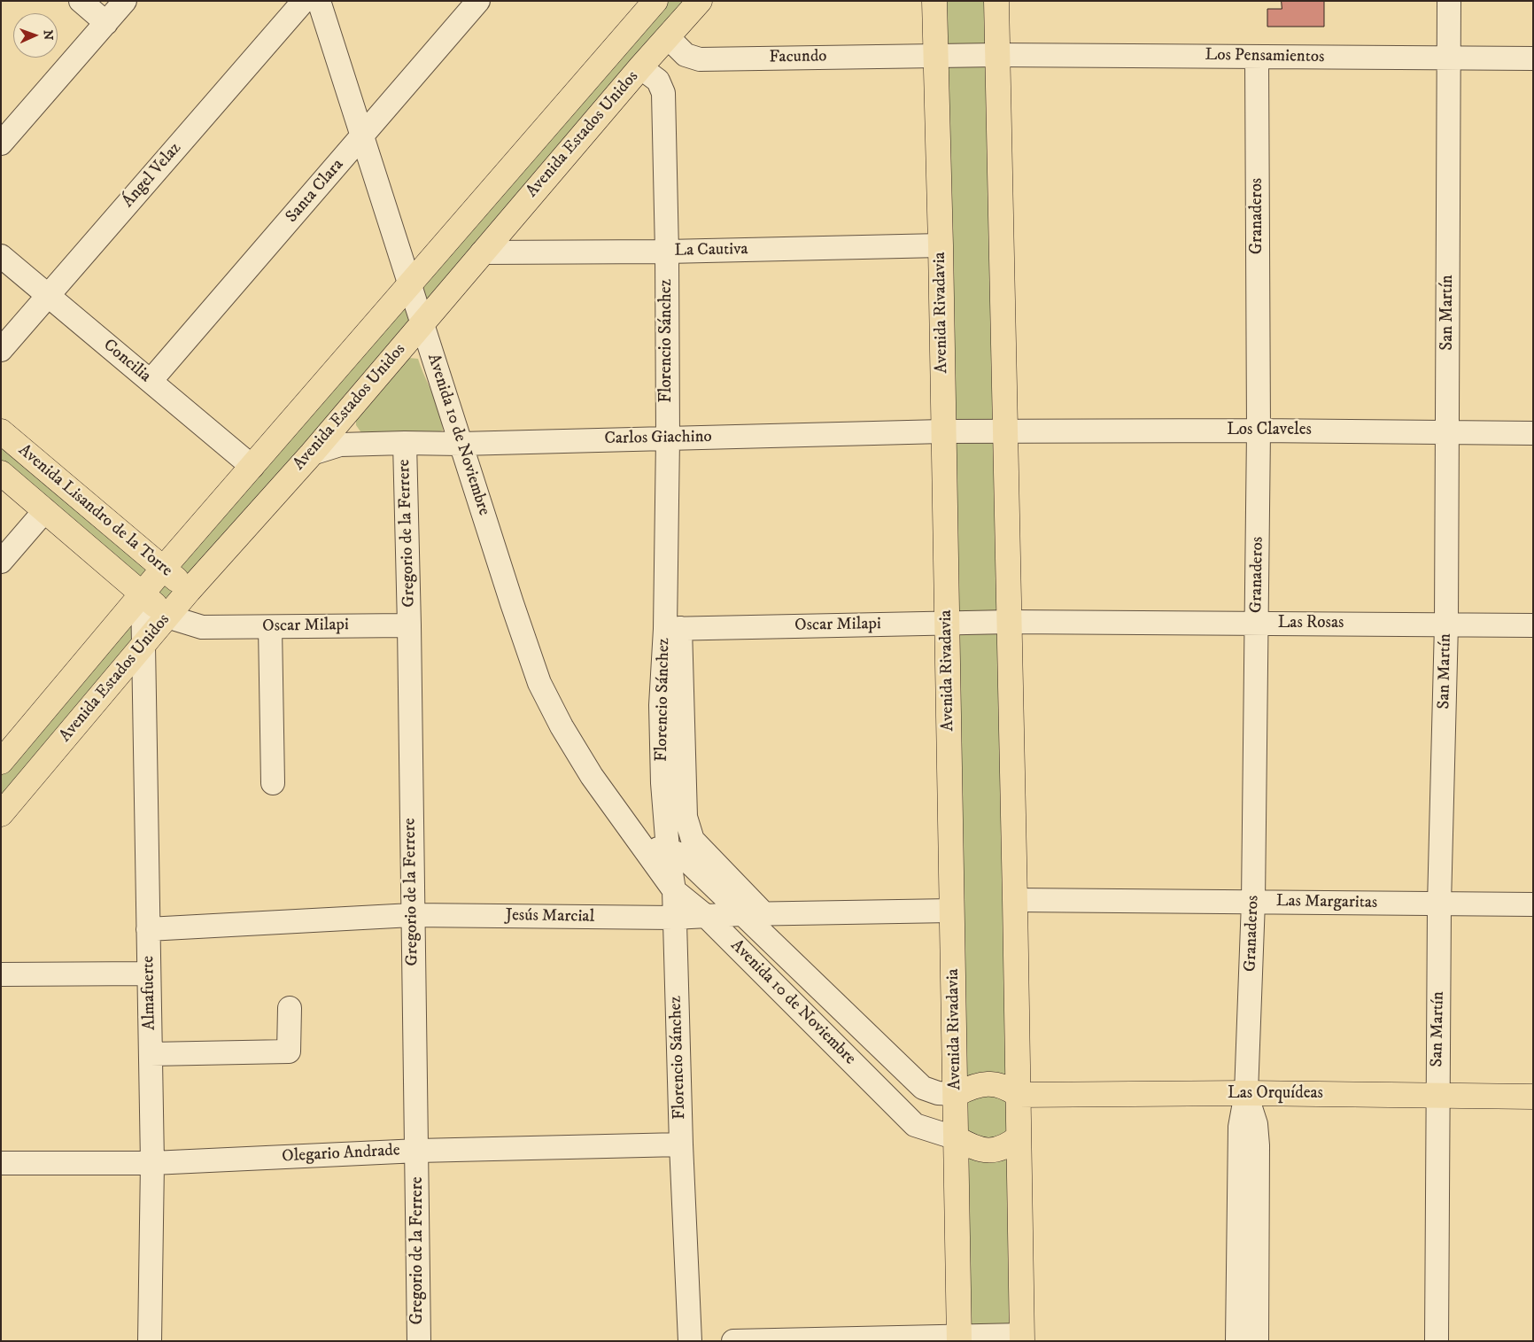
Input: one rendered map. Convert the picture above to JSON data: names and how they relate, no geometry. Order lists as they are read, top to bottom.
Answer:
{
  "streets": {
    "main road": [
      "Avenida Estados Unidos",
      "Avenida Rivadavia",
      "Avenida Lisandro de la Torre",
      "Las Orquídeas"
    ],
    "street": [
      "Los Pensamientos",
      "Facundo",
      "Ángel Velaz",
      "Santa Clara",
      "Granaderos",
      "La Cautiva",
      "San Martín",
      "Florencio Sánchez",
      "Concilia",
      "Los Claveles",
      "Avenida 10 de Noviembre",
      "Carlos Giachino",
      "Gregorio de la Ferrere",
      "Las Rosas",
      "Oscar Milapi",
      "Las Margaritas",
      "Jesús Marcial",
      "Almafuerte",
      "Olegario Andrade"
    ]
  },
  "crossings": [
    ["Los Pensamientos", "Facundo"],
    ["Los Pensamientos", "Granaderos"],
    ["Los Pensamientos", "San Martín"],
    ["Facundo", "Avenida Rivadavia"],
    ["Avenida Estados Unidos", "La Cautiva"],
    ["Avenida Estados Unidos", "Florencio Sánchez"],
    ["Avenida Estados Unidos", "Concilia"],
    ["Avenida Estados Unidos", "Avenida 10 de Noviembre"],
    ["Avenida Estados Unidos", "Carlos Giachino"],
    ["Avenida Estados Unidos", "Avenida Lisandro de la Torre"],
    ["Avenida Estados Unidos", "Oscar Milapi"],
    ["Avenida Estados Unidos", "Almafuerte"],
    ["Ángel Velaz", "Concilia"],
    ["Santa Clara", "Concilia"],
    ["Santa Clara", "Avenida 10 de Noviembre"],
    ["Granaderos", "Los Claveles"],
    ["Granaderos", "Las Rosas"],
    ["Granaderos", "Las Margaritas"],
    ["Granaderos", "Las Orquídeas"],
    ["La Cautiva", "Avenida Rivadavia"],
    ["La Cautiva", "Florencio Sánchez"],
    ["Avenida Rivadavia", "Avenida 10 de Noviembre"],
    ["Avenida Rivadavia", "Carlos Giachino"],
    ["Avenida Rivadavia", "Oscar Milapi"],
    ["Avenida Rivadavia", "Jesús Marcial"],
    ["Avenida Rivadavia", "Las Orquídeas"],
    ["San Martín", "Los Claveles"],
    ["San Martín", "Las Rosas"],
    ["San Martín", "Las Margaritas"],
    ["San Martín", "Las Orquídeas"],
    ["Florencio Sánchez", "Avenida 10 de Noviembre"],
    ["Florencio Sánchez", "Carlos Giachino"],
    ["Florencio Sánchez", "Oscar Milapi"],
    ["Florencio Sánchez", "Jesús Marcial"],
    ["Florencio Sánchez", "Olegario Andrade"],
    ["Los Claveles", "Carlos Giachino"],
    ["Avenida 10 de Noviembre", "Carlos Giachino"],
    ["Avenida 10 de Noviembre", "Jesús Marcial"],
    ["Avenida 10 de Noviembre", "Las Orquídeas"],
    ["Carlos Giachino", "Gregorio de la Ferrere"],
    ["Avenida Lisandro de la Torre", "Oscar Milapi"],
    ["Avenida Lisandro de la Torre", "Almafuerte"],
    ["Gregorio de la Ferrere", "Oscar Milapi"],
    ["Gregorio de la Ferrere", "Jesús Marcial"],
    ["Gregorio de la Ferrere", "Olegario Andrade"],
    ["Las Rosas", "Oscar Milapi"],
    ["Jesús Marcial", "Almafuerte"],
    ["Almafuerte", "Olegario Andrade"]
  ],
  "north": "right"
}
